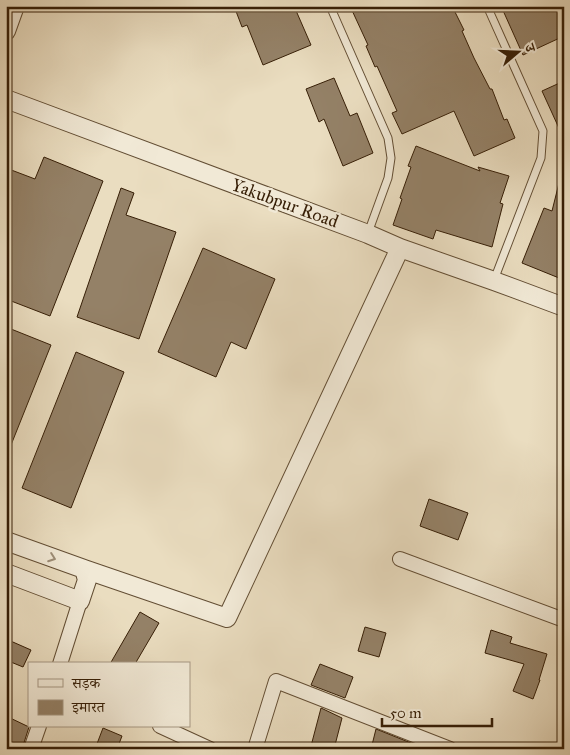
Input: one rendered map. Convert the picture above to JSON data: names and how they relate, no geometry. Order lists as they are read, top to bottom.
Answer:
{
  "streets": {
    "street": ["Yakubpur Road"]
  },
  "legend": ["सड़क", "इमारत"],
  "scale_bar": "50 m",
  "north": "right"
}
